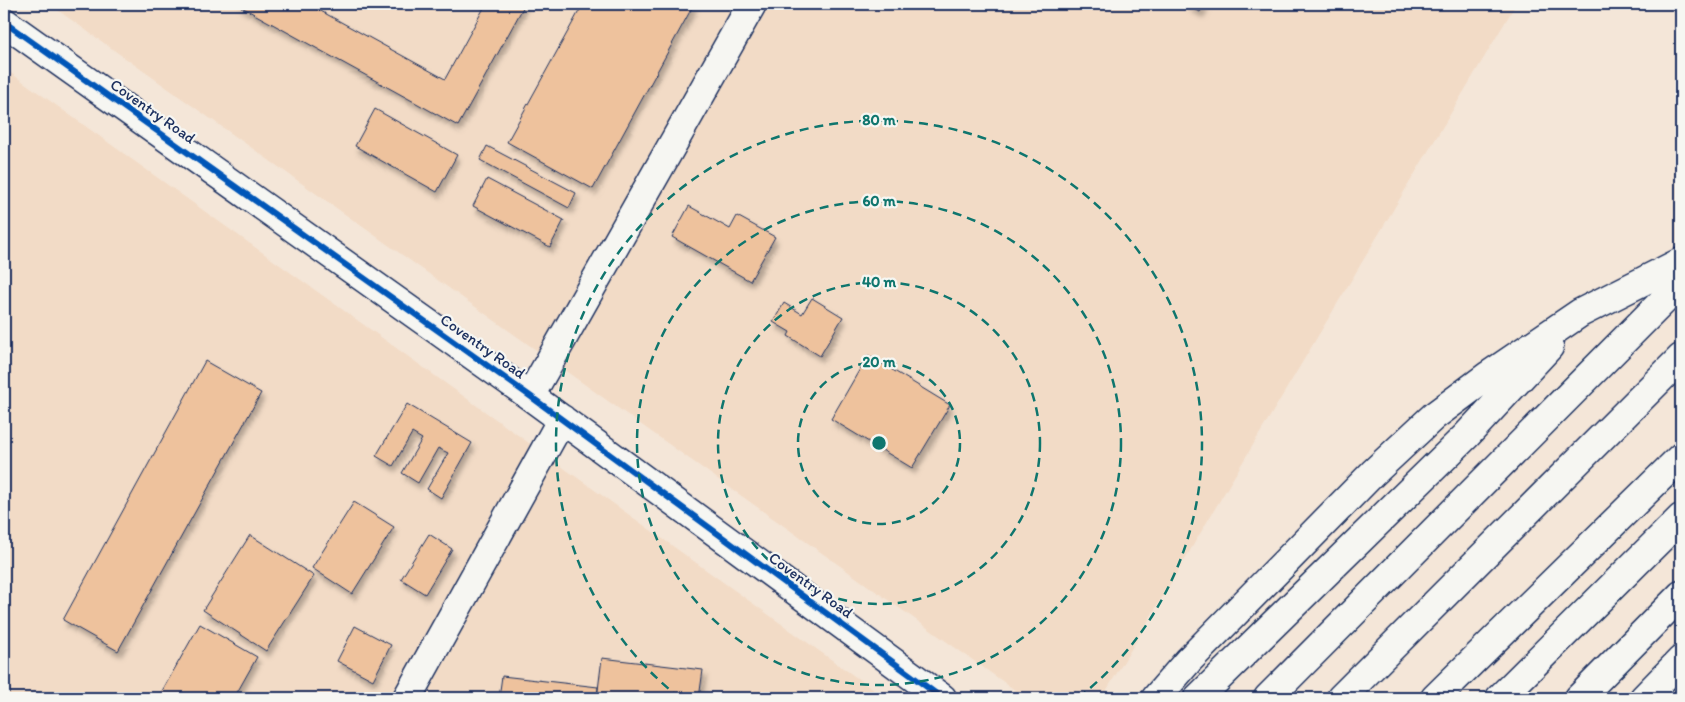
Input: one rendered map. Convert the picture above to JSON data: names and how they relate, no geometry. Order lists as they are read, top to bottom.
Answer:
{
  "streets": {
    "street": ["Coventry Road"]
  },
  "rings": [
    "80 m",
    "60 m",
    "40 m",
    "20 m"
  ]
}
